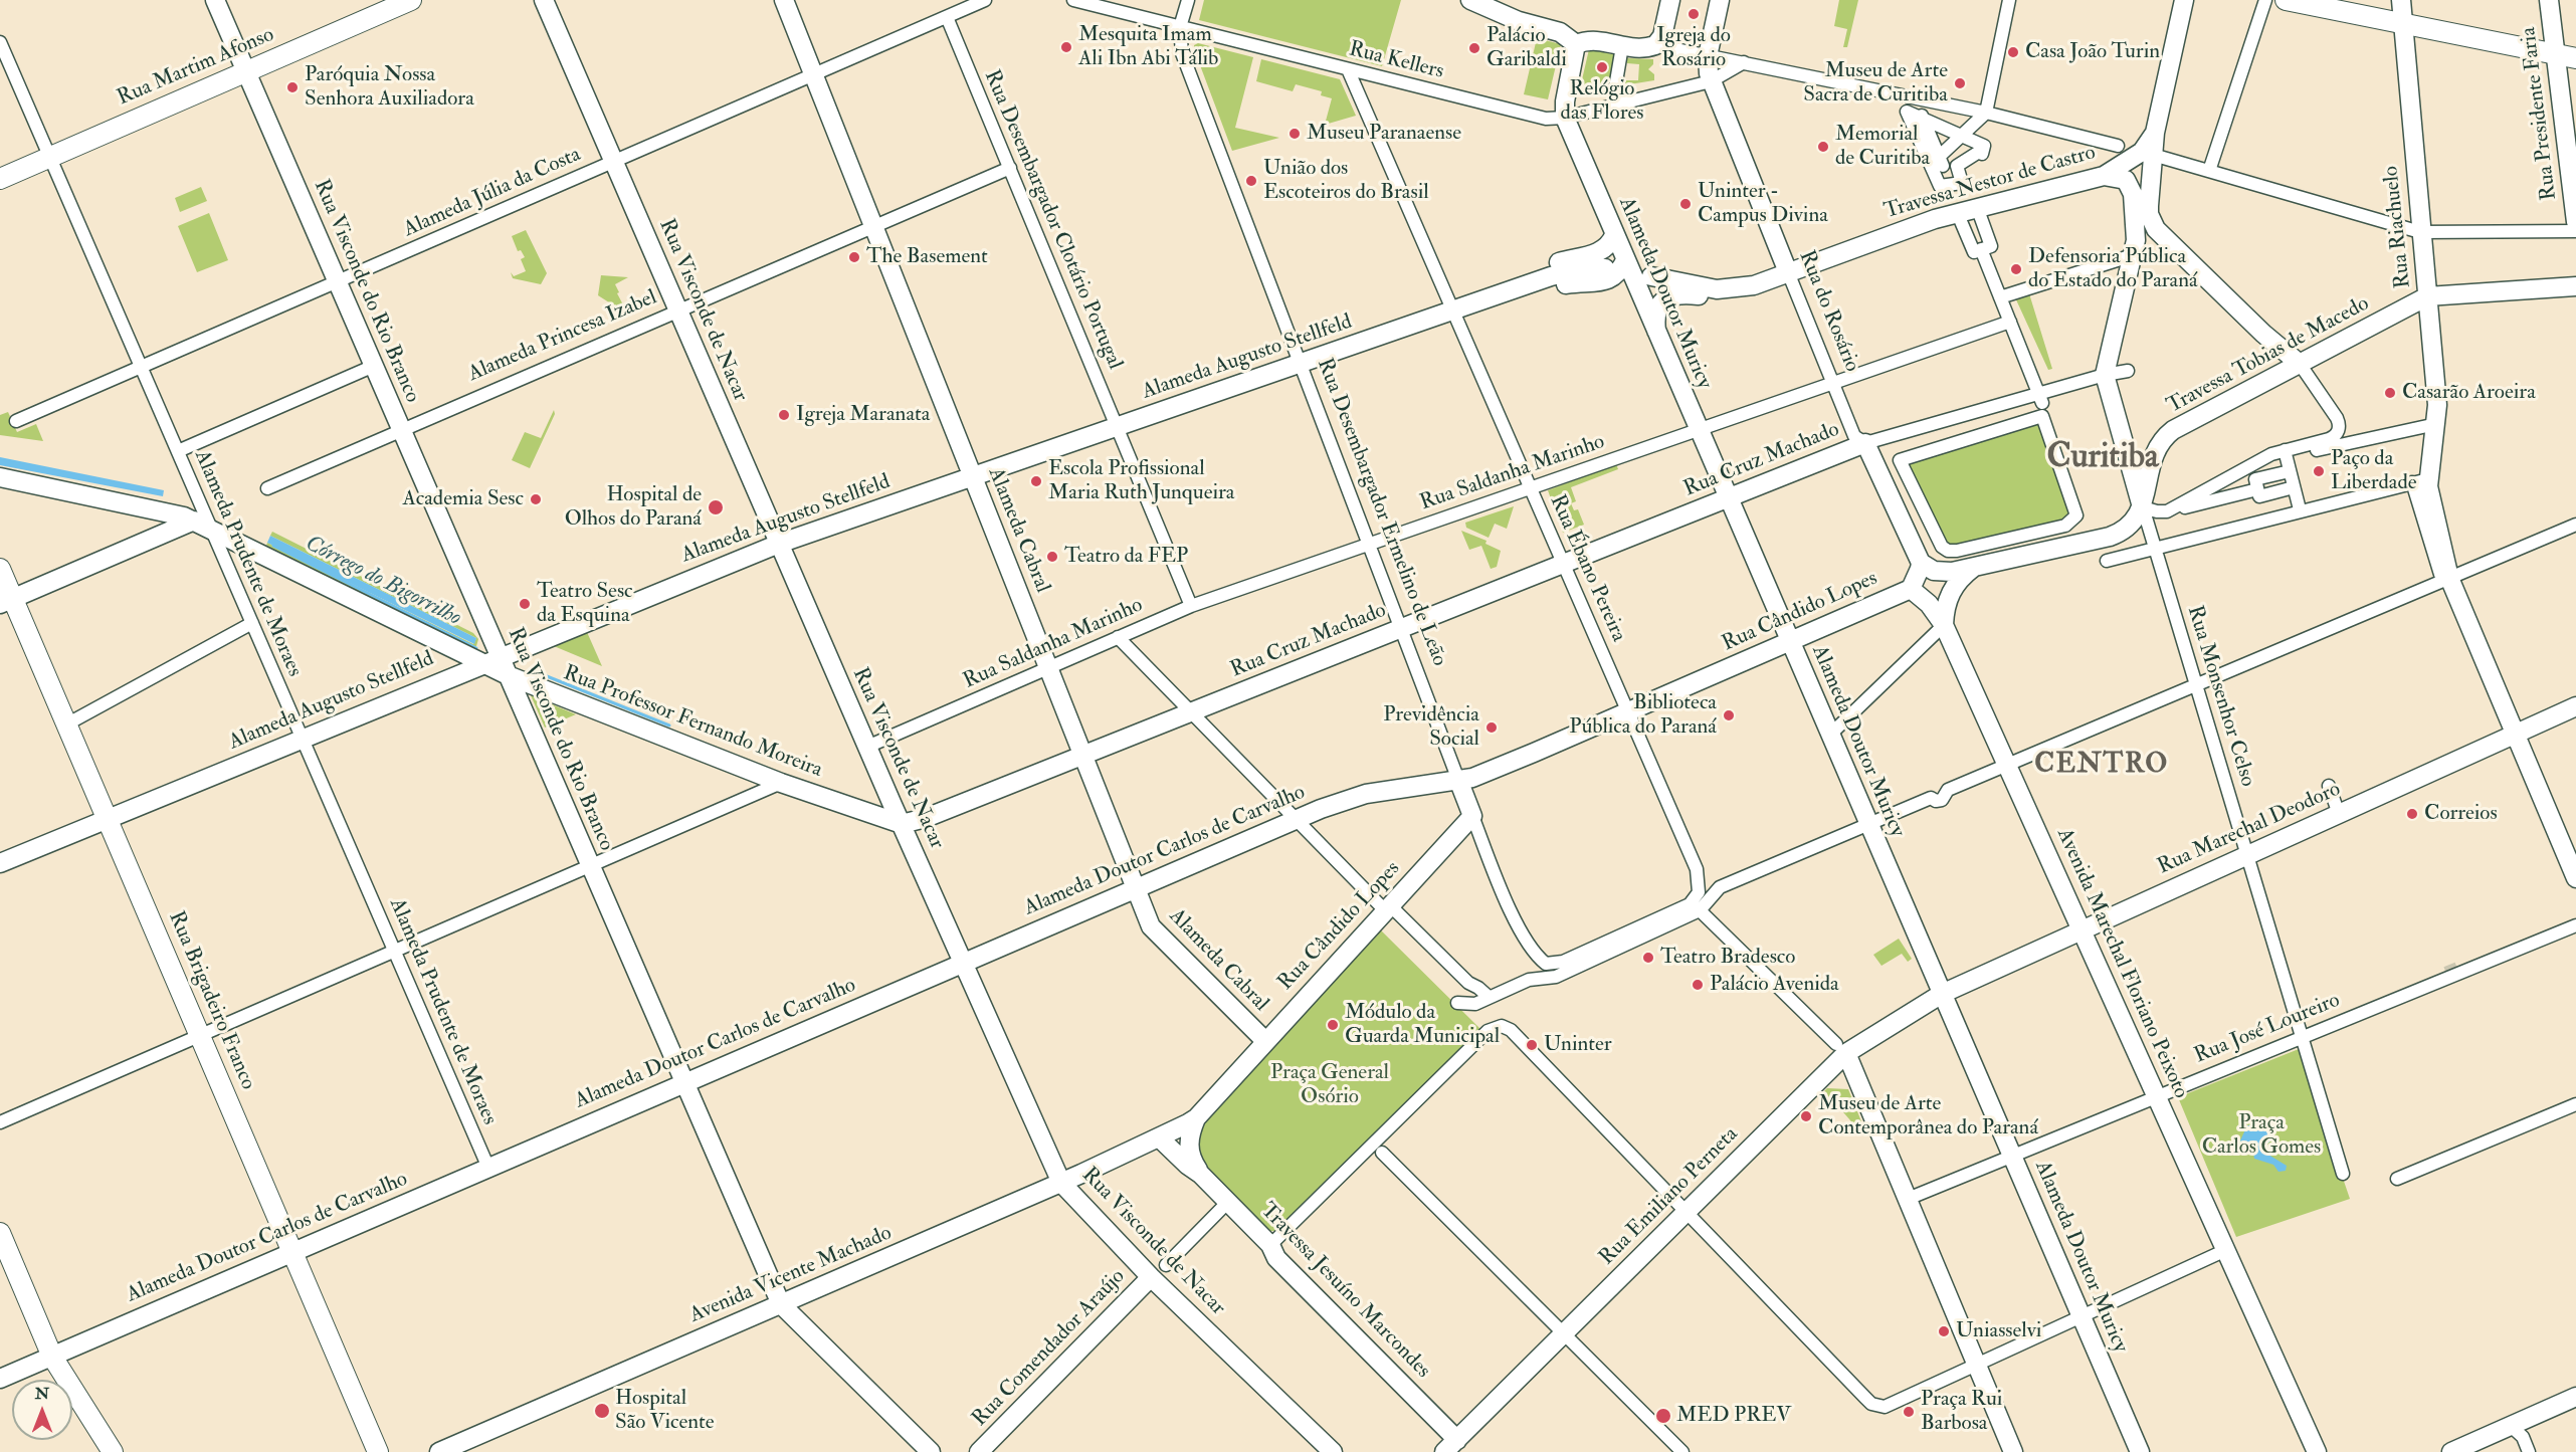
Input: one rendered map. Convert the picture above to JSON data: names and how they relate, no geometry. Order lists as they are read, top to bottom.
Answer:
{
  "streets": {
    "main road": ["Rua Martim Afonso", "Rua Brigadeiro Franco"],
    "street": [
      "Rua Kellers",
      "Rua Presidente Faria",
      "Travessa Nestor de Castro",
      "Alameda Júlia da Costa",
      "Rua Desembargador Clotário Portugal",
      "Rua Riachuelo",
      "Rua Visconde do Rio Branco",
      "Alameda Doutor Muricy",
      "Rua Visconde de Nacar",
      "Rua do Rosário",
      "Alameda Princesa Izabel",
      "Travessa Tobias de Macedo",
      "Alameda Augusto Stellfeld",
      "Rua Cruz Machado",
      "Rua Saldanha Marinho",
      "Rua Desembargador Ermelino de Leão",
      "Alameda Cabral",
      "Alameda Prudente de Moraes",
      "Rua Ébano Pereira",
      "Rua Cândido Lopes",
      "Rua Monsenhor Celso",
      "Rua Professor Fernando Moreira",
      "Rua Marechal Deodoro",
      "Alameda Doutor Carlos de Carvalho",
      "Avenida Marechal Floriano Peixoto",
      "Rua José Loureiro",
      "Rua Emiliano Perneta",
      "Avenida Vicente Machado",
      "Travessa Jesuíno Marcondes",
      "Rua Comendador Araújo"
    ]
  },
  "crossings": [
    ["Rua Kellers", "Alameda Doutor Muricy"],
    ["Rua Kellers", "Rua do Rosário"],
    ["Rua Kellers", "Rua Desembargador Ermelino de Leão"],
    ["Rua Kellers", "Rua Ébano Pereira"],
    ["Rua Martim Afonso", "Rua Visconde do Rio Branco"],
    ["Rua Martim Afonso", "Alameda Prudente de Moraes"],
    ["Travessa Nestor de Castro", "Rua do Rosário"],
    ["Alameda Júlia da Costa", "Rua Desembargador Clotário Portugal"],
    ["Alameda Júlia da Costa", "Rua Visconde do Rio Branco"],
    ["Alameda Júlia da Costa", "Rua Visconde de Nacar"],
    ["Alameda Júlia da Costa", "Alameda Cabral"],
    ["Alameda Júlia da Costa", "Alameda Prudente de Moraes"],
    ["Rua Desembargador Clotário Portugal", "Alameda Princesa Izabel"],
    ["Rua Desembargador Clotário Portugal", "Alameda Augusto Stellfeld"],
    ["Rua Desembargador Clotário Portugal", "Rua Saldanha Marinho"],
    ["Rua Riachuelo", "Travessa Tobias de Macedo"],
    ["Rua Visconde do Rio Branco", "Alameda Princesa Izabel"],
    ["Rua Visconde do Rio Branco", "Alameda Augusto Stellfeld"],
    ["Rua Visconde do Rio Branco", "Rua Professor Fernando Moreira"],
    ["Rua Visconde do Rio Branco", "Alameda Doutor Carlos de Carvalho"],
    ["Rua Visconde do Rio Branco", "Avenida Vicente Machado"],
    ["Alameda Doutor Muricy", "Rua Cruz Machado"],
    ["Alameda Doutor Muricy", "Rua Saldanha Marinho"],
    ["Alameda Doutor Muricy", "Rua Cândido Lopes"],
    ["Alameda Doutor Muricy", "Rua Marechal Deodoro"],
    ["Alameda Doutor Muricy", "Rua José Loureiro"],
    ["Alameda Doutor Muricy", "Rua Emiliano Perneta"],
    ["Rua Visconde de Nacar", "Alameda Princesa Izabel"],
    ["Rua Visconde de Nacar", "Alameda Augusto Stellfeld"],
    ["Rua Visconde de Nacar", "Rua Cruz Machado"],
    ["Rua Visconde de Nacar", "Rua Saldanha Marinho"],
    ["Rua Visconde de Nacar", "Rua Professor Fernando Moreira"],
    ["Rua Visconde de Nacar", "Alameda Doutor Carlos de Carvalho"],
    ["Rua Visconde de Nacar", "Avenida Vicente Machado"],
    ["Rua Visconde de Nacar", "Rua Comendador Araújo"],
    ["Rua do Rosário", "Rua Cruz Machado"],
    ["Rua do Rosário", "Rua Saldanha Marinho"],
    ["Alameda Princesa Izabel", "Alameda Cabral"],
    ["Travessa Tobias de Macedo", "Rua Monsenhor Celso"],
    ["Alameda Augusto Stellfeld", "Rua Desembargador Ermelino de Leão"],
    ["Alameda Augusto Stellfeld", "Alameda Cabral"],
    ["Alameda Augusto Stellfeld", "Alameda Prudente de Moraes"],
    ["Alameda Augusto Stellfeld", "Rua Ébano Pereira"],
    ["Alameda Augusto Stellfeld", "Rua Professor Fernando Moreira"],
    ["Alameda Augusto Stellfeld", "Rua Brigadeiro Franco"],
    ["Rua Cruz Machado", "Rua Desembargador Ermelino de Leão"],
    ["Rua Cruz Machado", "Alameda Cabral"],
    ["Rua Cruz Machado", "Rua Ébano Pereira"],
    ["Rua Cruz Machado", "Rua Professor Fernando Moreira"],
    ["Rua Saldanha Marinho", "Rua Desembargador Ermelino de Leão"],
    ["Rua Saldanha Marinho", "Alameda Cabral"],
    ["Rua Saldanha Marinho", "Rua Ébano Pereira"],
    ["Rua Desembargador Ermelino de Leão", "Rua Ébano Pereira"],
    ["Rua Desembargador Ermelino de Leão", "Rua Cândido Lopes"],
    ["Rua Desembargador Ermelino de Leão", "Alameda Doutor Carlos de Carvalho"],
    ["Alameda Cabral", "Rua Cândido Lopes"],
    ["Alameda Cabral", "Alameda Doutor Carlos de Carvalho"],
    ["Alameda Prudente de Moraes", "Rua Professor Fernando Moreira"],
    ["Alameda Prudente de Moraes", "Alameda Doutor Carlos de Carvalho"],
    ["Rua Ébano Pereira", "Rua Cândido Lopes"],
    ["Rua Cândido Lopes", "Alameda Doutor Carlos de Carvalho"],
    ["Rua Cândido Lopes", "Avenida Marechal Floriano Peixoto"],
    ["Rua Cândido Lopes", "Avenida Vicente Machado"],
    ["Rua Cândido Lopes", "Travessa Jesuíno Marcondes"],
    ["Rua Monsenhor Celso", "Rua Marechal Deodoro"],
    ["Rua Monsenhor Celso", "Rua José Loureiro"],
    ["Rua Marechal Deodoro", "Avenida Marechal Floriano Peixoto"],
    ["Rua Marechal Deodoro", "Rua Emiliano Perneta"],
    ["Alameda Doutor Carlos de Carvalho", "Rua Brigadeiro Franco"],
    ["Avenida Marechal Floriano Peixoto", "Rua José Loureiro"],
    ["Rua Emiliano Perneta", "Travessa Jesuíno Marcondes"],
    ["Avenida Vicente Machado", "Travessa Jesuíno Marcondes"]
  ],
  "districts": ["Curitiba", "CENTRO"],
  "water": ["Córrego do Bigorrilho"],
  "parks": ["Praça General Osório", "Praça Carlos Gomes"],
  "places": [
    "Igreja do Rosário",
    "Mesquita Imam Ali Ibn Abi Tálib",
    "Palácio Garibaldi",
    "Casa João Turin",
    "Relógio das Flores",
    "Museu de Arte Sacra de Curitiba",
    "Paróquia Nossa Senhora Auxiliadora",
    "Museu Paranaense",
    "Memorial de Curitiba",
    "União dos Escoteiros do Brasil",
    "Uninter - Campus Divina",
    "The Basement",
    "Defensoria Pública do Estado do Paraná",
    "Casarão Aroeira",
    "Igreja Maranata",
    "Paço da Liberdade",
    "Escola Profissional Maria Ruth Junqueira",
    "Academia Sesc",
    "Hospital de Olhos do Paraná",
    "Teatro da FEP",
    "Teatro Sesc da Esquina",
    "Biblioteca Pública do Paraná",
    "Previdência Social",
    "Correios",
    "Teatro Bradesco",
    "Palácio Avenida",
    "Módulo da Guarda Municipal",
    "Uninter",
    "Museu de Arte Contemporânea do Paraná",
    "Uniasselvi",
    "Hospital São Vicente",
    "Praça Rui Barbosa",
    "MED PREV"
  ],
  "north": "top"
}
